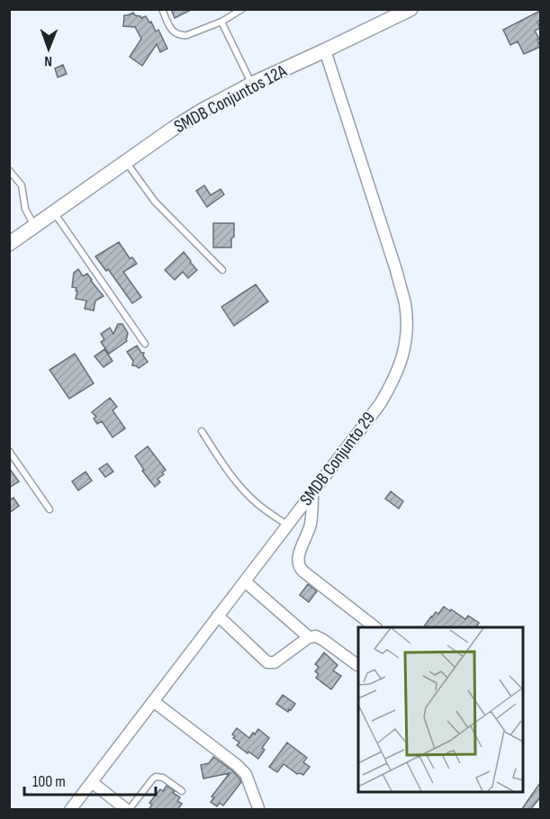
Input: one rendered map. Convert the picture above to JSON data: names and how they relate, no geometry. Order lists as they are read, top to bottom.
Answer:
{
  "streets": {
    "street": ["SMDB Conjuntos 12A", "SMDB Conjunto 29"]
  },
  "crossings": [
    ["SMDB Conjuntos 12A", "SMDB Conjunto 29"]
  ],
  "scale_bar": "100 m",
  "north": "bottom"
}
